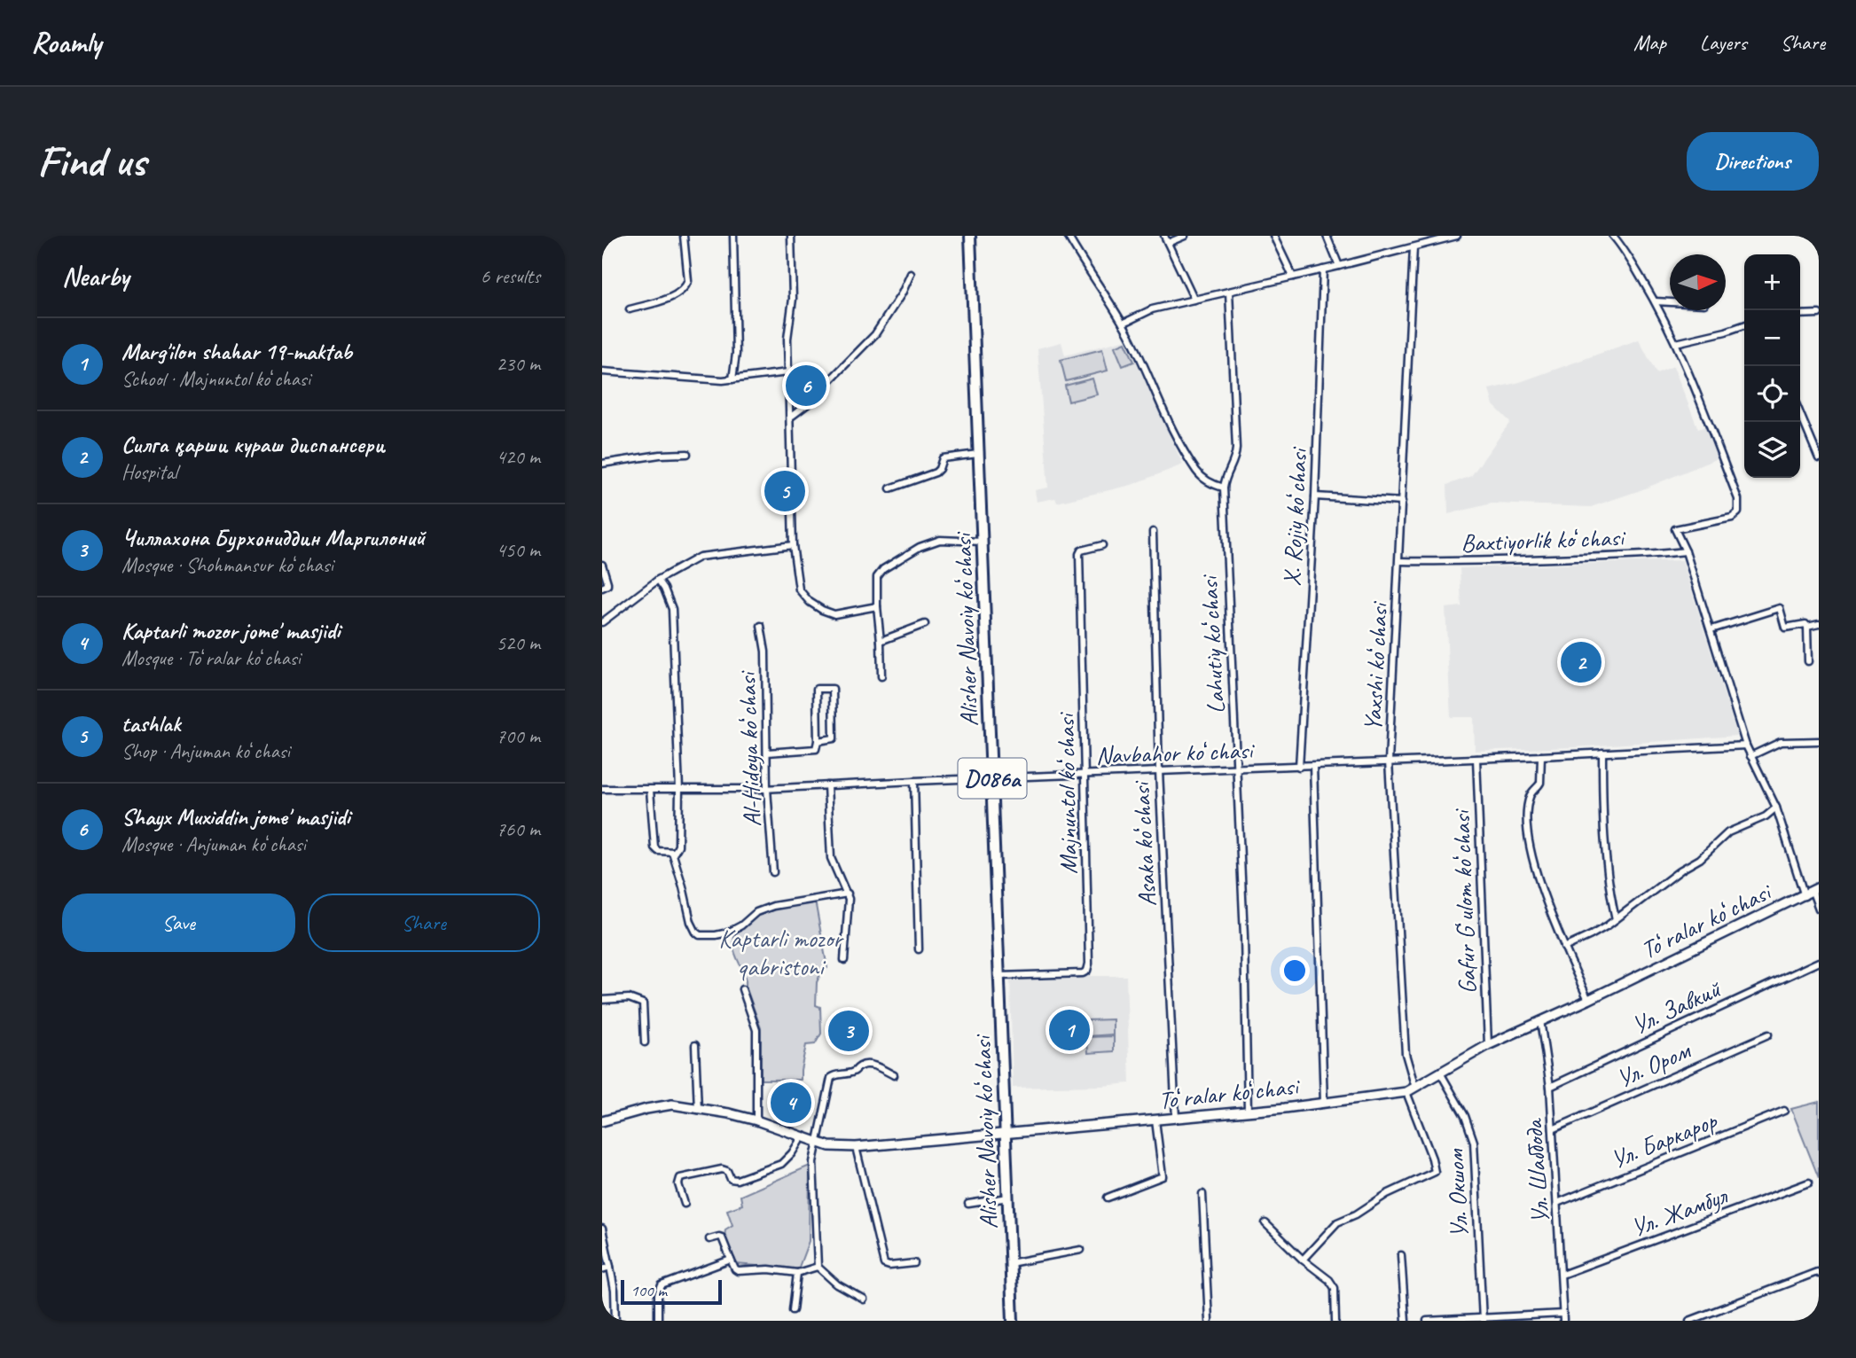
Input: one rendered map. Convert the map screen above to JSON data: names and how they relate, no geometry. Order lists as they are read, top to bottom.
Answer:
{
  "streets": {
    "main road": ["Alisher Navoiy koʻchasi", "D086a", "Toʻralar koʻchasi"],
    "street": [
      "X. Rojiy koʻchasi",
      "Baxtiyorlik koʻchasi",
      "Lahutiy koʻchasi",
      "Yaxshi koʻchasi",
      "Al-Hidoya koʻchasi",
      "Navbahor koʻchasi",
      "Majnuntol koʻchasi",
      "Asaka koʻchasi",
      "Gafur Gʻulom koʻchasi",
      "Ул. Завкий",
      "Ул. Ором",
      "Ул. Баркарор",
      "Ул. Шаббода",
      "Ул. Окшом",
      "Ул. Жамбул"
    ]
  },
  "crossings": [
    ["X. Rojiy koʻchasi", "Navbahor koʻchasi"],
    ["Baxtiyorlik koʻchasi", "Yaxshi koʻchasi"],
    ["Alisher Navoiy koʻchasi", "Navbahor koʻchasi"],
    ["Alisher Navoiy koʻchasi", "Majnuntol koʻchasi"],
    ["Alisher Navoiy koʻchasi", "Toʻralar koʻchasi"],
    ["Lahutiy koʻchasi", "Navbahor koʻchasi"],
    ["Lahutiy koʻchasi", "Toʻralar koʻchasi"],
    ["Yaxshi koʻchasi", "Navbahor koʻchasi"],
    ["Yaxshi koʻchasi", "Toʻralar koʻchasi"],
    ["Al-Hidoya koʻchasi", "Navbahor koʻchasi"],
    ["Navbahor koʻchasi", "Majnuntol koʻchasi"],
    ["Navbahor koʻchasi", "Asaka koʻchasi"],
    ["Navbahor koʻchasi", "Gafur Gʻulom koʻchasi"],
    ["Asaka koʻchasi", "Toʻralar koʻchasi"],
    ["Gafur Gʻulom koʻchasi", "Toʻralar koʻchasi"],
    ["Toʻralar koʻchasi", "Ул. Шаббода"],
    ["Toʻralar koʻchasi", "Ул. Окшом"],
    ["Ул. Завкий", "Ул. Шаббода"],
    ["Ул. Ором", "Ул. Шаббода"],
    ["Ул. Баркарор", "Ул. Шаббода"],
    ["Ул. Шаббода", "Ул. Жамбул"]
  ],
  "parks": ["Kaptarli mozor qabristoni"],
  "scale_bar": "100 m",
  "north": "right",
  "page": {
    "header": "Roamly",
    "nav": ["Map", "Layers", "Share"],
    "buttons": [
      "Directions",
      ["Save", "Share"]
    ],
    "title": "Find us",
    "heading": ["Nearby", "6 results"],
    "map_buttons": ["+", "−"],
    "list": [
      {
        "mark": "1",
        "name": "Marg'ilon shahar 19-maktab",
        "note": "School · Majnuntol koʻchasi",
        "value": "230 m"
      },
      {
        "mark": "2",
        "name": "Силга қарши кураш диспансери",
        "note": "Hospital",
        "value": "420 m"
      },
      {
        "mark": "3",
        "name": "Чиллахона Бурхониддин Маргилоний",
        "note": "Mosque · Shohmansur koʻchasi",
        "value": "450 m"
      },
      {
        "mark": "4",
        "name": "Kaptarli mozor jome' masjidi",
        "note": "Mosque · Toʻralar koʻchasi",
        "value": "520 m"
      },
      {
        "mark": "5",
        "name": "tashlak",
        "note": "Shop · Anjuman koʻchasi",
        "value": "700 m"
      },
      {
        "mark": "6",
        "name": "Shayx Muxiddin jome' masjidi",
        "note": "Mosque · Anjuman koʻchasi",
        "value": "760 m"
      }
    ],
    "pins": [
      "6",
      "5",
      "2",
      "1",
      "3",
      "4"
    ],
    "scale": "100 m"
  }
}
